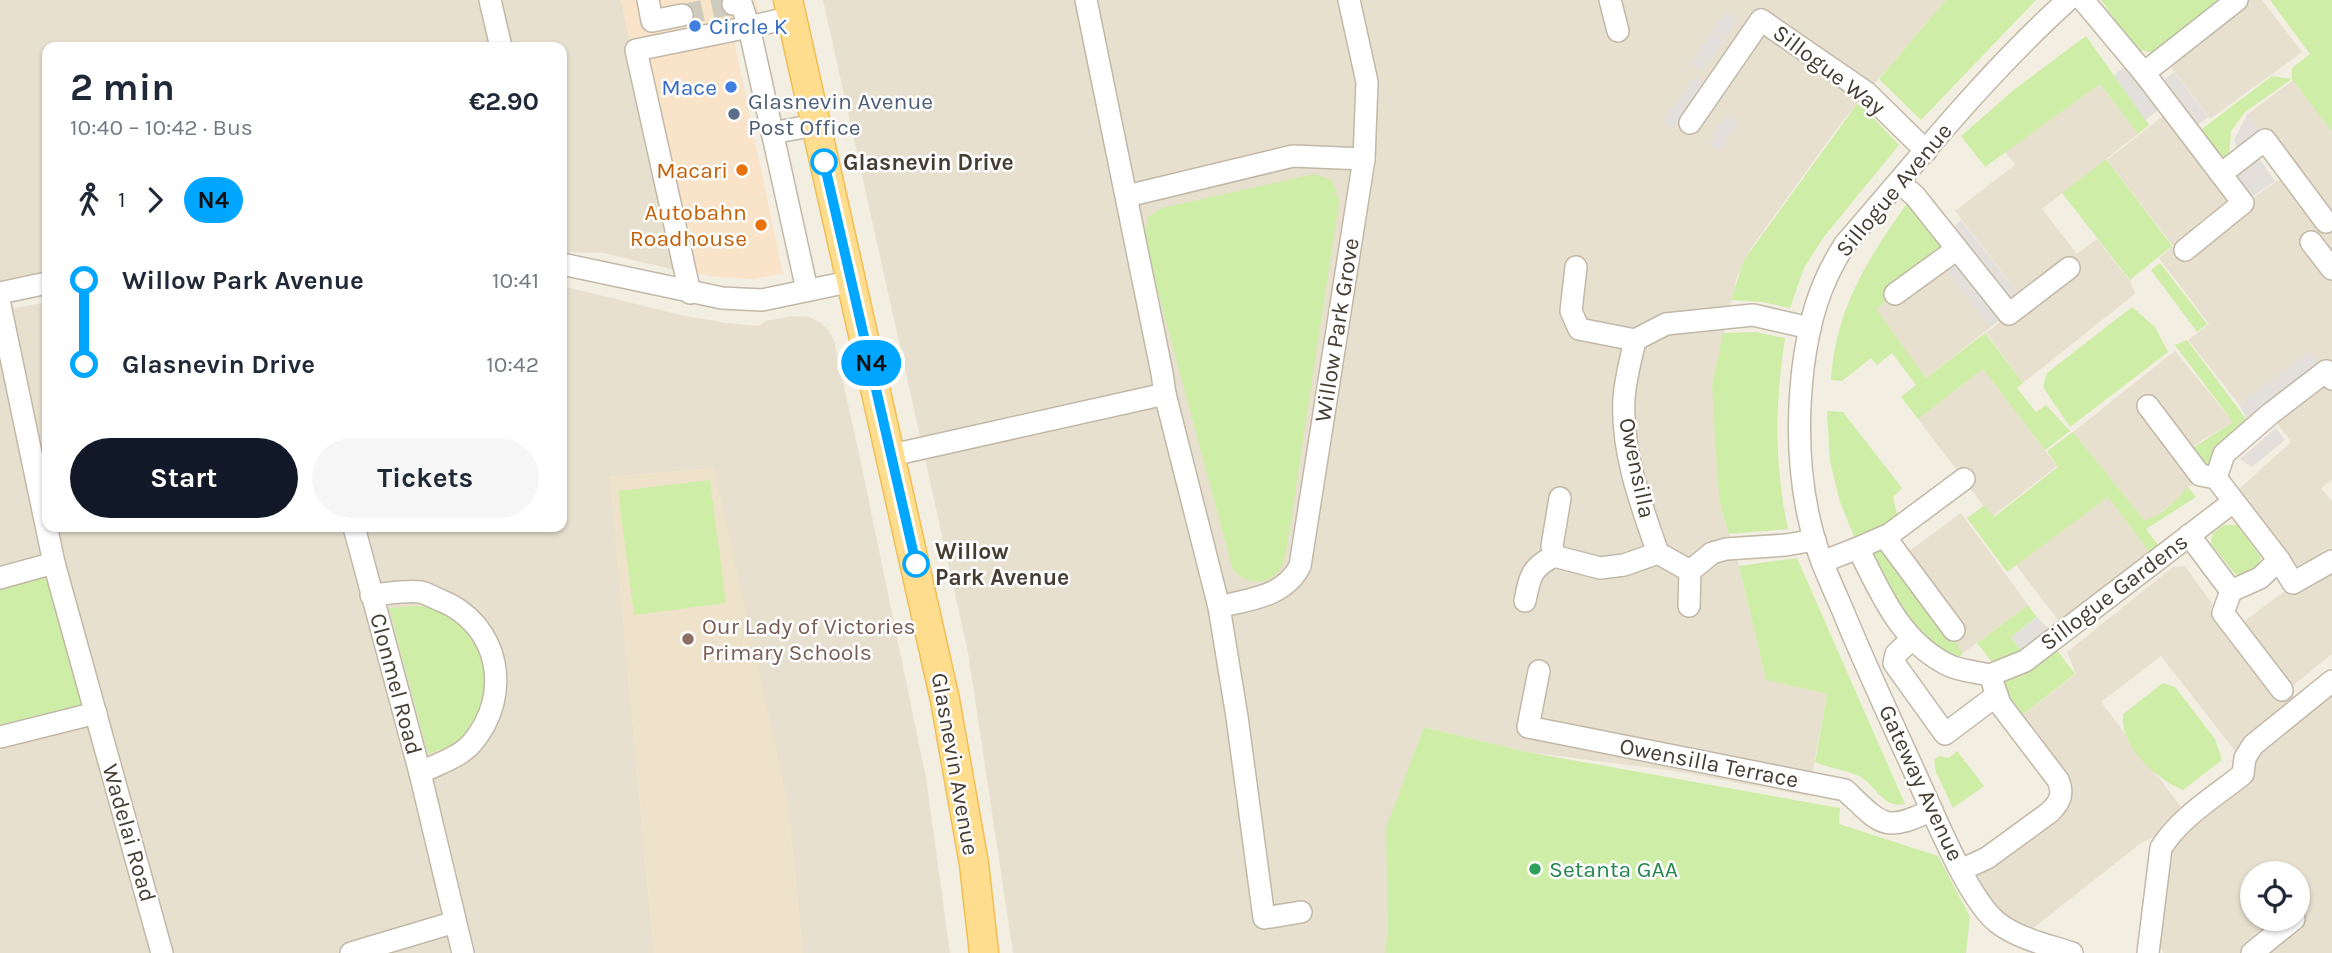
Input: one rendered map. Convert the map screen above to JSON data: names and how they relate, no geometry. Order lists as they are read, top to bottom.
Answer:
{
  "streets": {
    "main road": ["Glasnevin Avenue"],
    "street": [
      "Sillogue Way",
      "Sillogue Avenue",
      "Willow Park Grove",
      "Owensilla",
      "Sillogue Gardens",
      "Clonmel Road",
      "Owensilla Terrace",
      "Gateway Avenue",
      "Wadelai Road"
    ]
  },
  "crossings": [
    ["Sillogue Way", "Sillogue Avenue"],
    ["Sillogue Avenue", "Gateway Avenue"],
    ["Owensilla Terrace", "Gateway Avenue"]
  ],
  "places": [
    "Circle K",
    "Mace",
    "Glasnevin Avenue Post Office",
    "Glasnevin Drive",
    "Macari",
    "Autobahn Roadhouse",
    "Willow Park Avenue",
    "Our Lady of Victories Primary Schools",
    "Setanta GAA"
  ],
  "lines": ["bus line N4"],
  "page": {
    "on_map": "N4",
    "heading": ["2 min", "10:40 – 10:42 · Bus", "€2.90"],
    "legs": ["1", "N4"],
    "list": [
      {
        "name": "Willow Park Avenue",
        "value": "10:41"
      },
      {
        "name": "Glasnevin Drive",
        "value": "10:42"
      }
    ],
    "buttons": ["Start", "Tickets"]
  }
}
